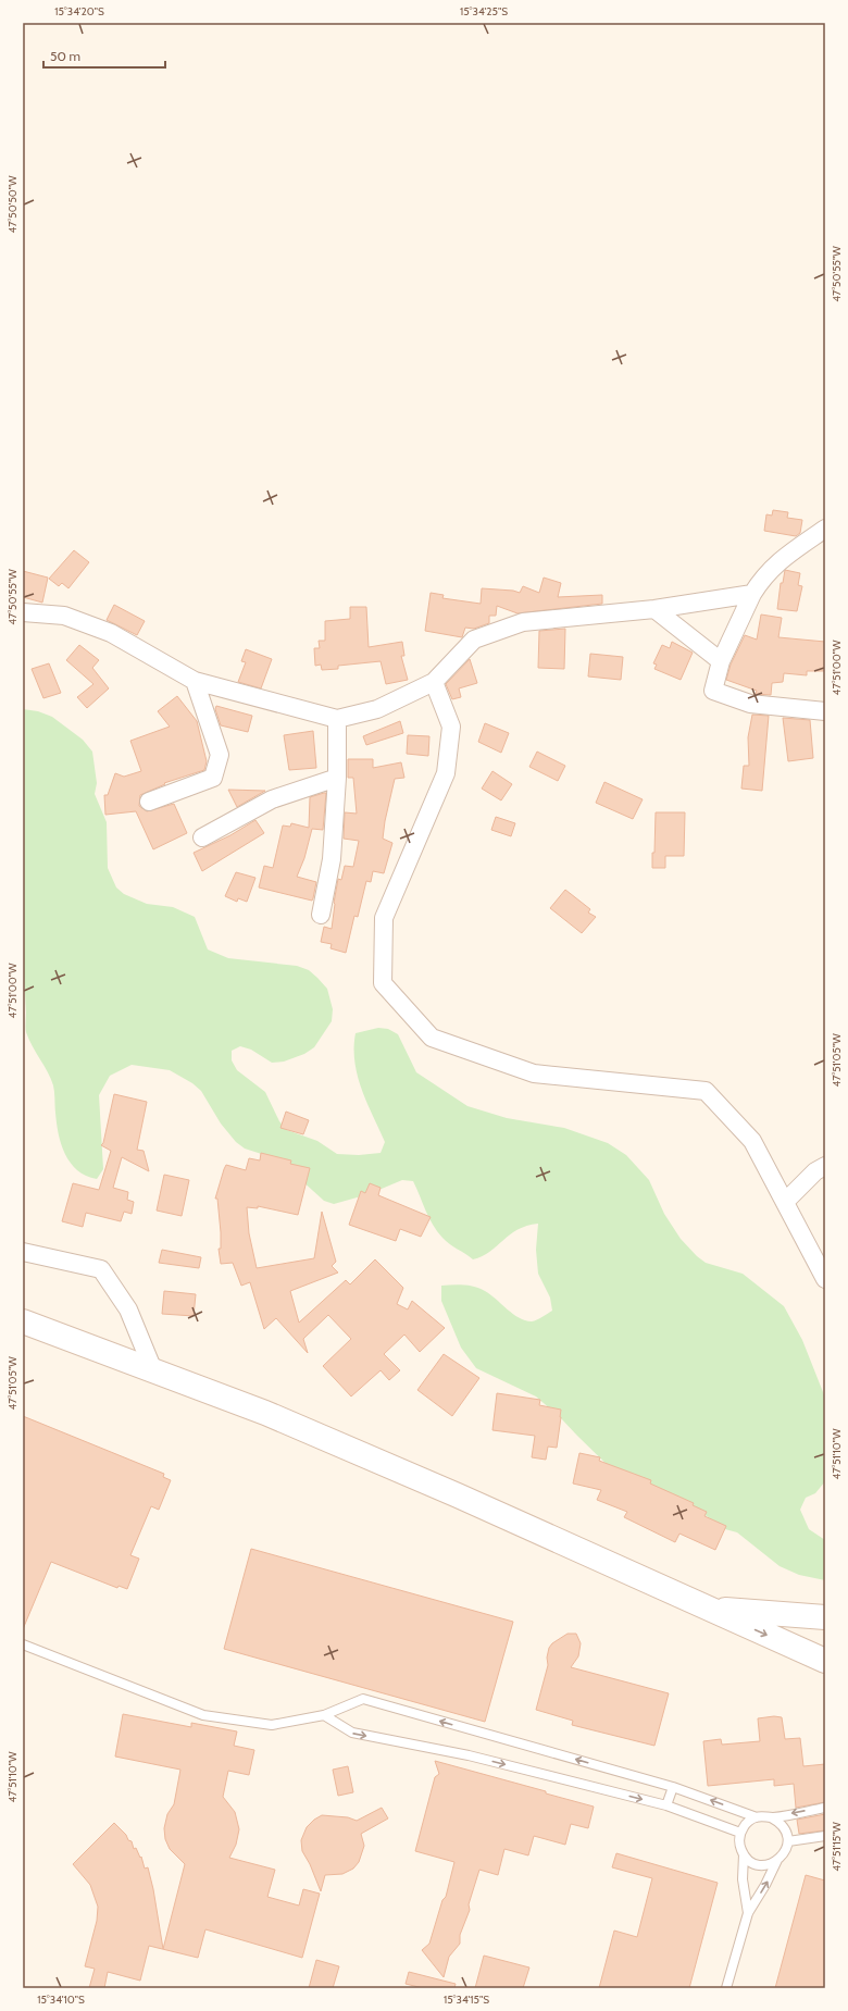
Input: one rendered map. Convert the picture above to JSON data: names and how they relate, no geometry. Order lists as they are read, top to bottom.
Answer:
{
  "scale_bar": "50 m",
  "coordinates": [
    "15°34'20\"S",
    "15°34'25\"S",
    "47°50'50\"W",
    "47°50'55\"W",
    "47°51'00\"W",
    "47°51'05\"W",
    "47°51'10\"W",
    "47°51'15\"W",
    "15°34'10\"S",
    "15°34'15\"S"
  ]
}
